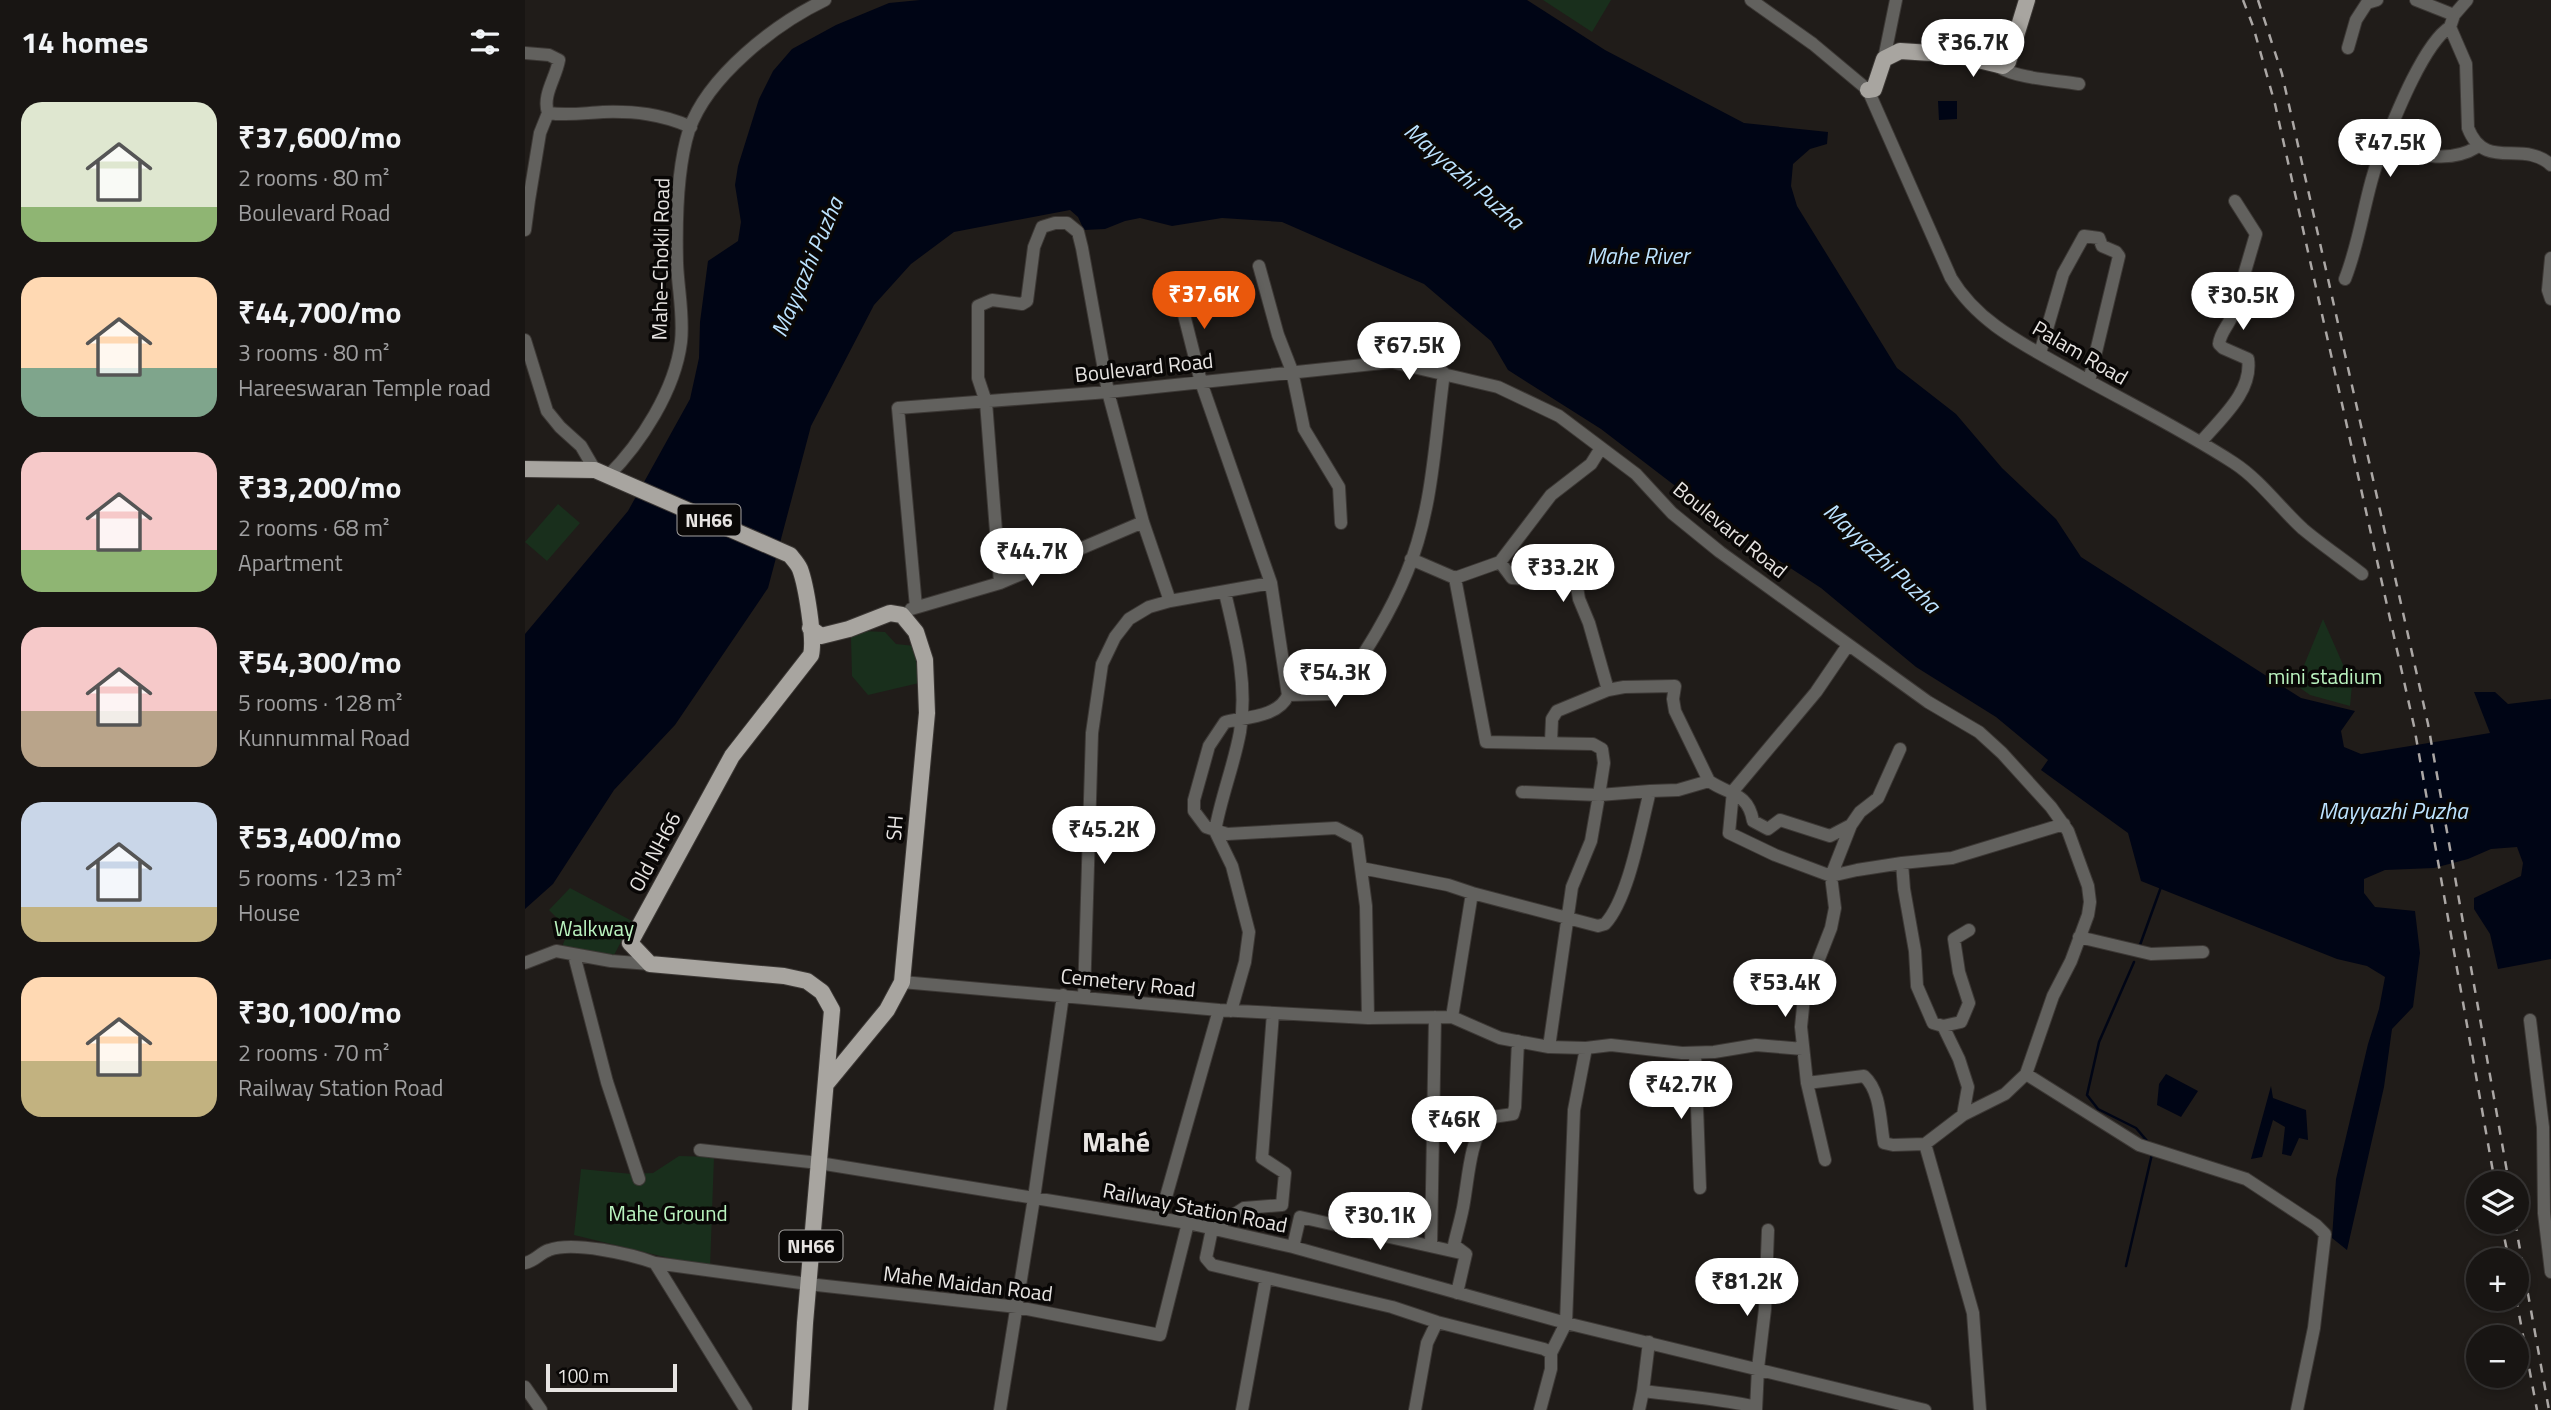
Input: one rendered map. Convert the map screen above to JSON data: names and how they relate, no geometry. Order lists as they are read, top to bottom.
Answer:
{
  "streets": {
    "main road": ["NH66", "SH", "Old NH66"],
    "street": [
      "Mahe-Chokli Road",
      "Palam Road",
      "Boulevard Road",
      "Cemetery Road",
      "Railway Station Road",
      "Mahe Maidan Road"
    ]
  },
  "crossings": [
    ["Mahe-Chokli Road", "NH66"],
    ["Boulevard Road", "SH"],
    ["NH66", "SH"],
    ["NH66", "Railway Station Road"],
    ["NH66", "Mahe Maidan Road"],
    ["SH", "Cemetery Road"],
    ["Cemetery Road", "Railway Station Road"],
    ["Railway Station Road", "Mahe Maidan Road"]
  ],
  "districts": ["Mahé"],
  "water": ["Mayyazhi Puzha", "Mahe River"],
  "parks": ["mini stadium", "Walkway", "Mahe Ground"],
  "scale_bar": "100 m",
  "page": {
    "heading": "14 homes",
    "price": [
      "₹36.7K",
      "₹47.5K",
      "₹37.6K",
      "₹30.5K",
      "₹67.5K",
      "₹44.7K",
      "₹33.2K",
      "₹54.3K",
      "₹45.2K",
      "₹53.4K",
      "₹42.7K",
      "₹46K",
      "₹30.1K",
      "₹81.2K"
    ],
    "list": [
      {
        "name": "₹37,600/mo",
        "note": "2 rooms · 80 m² · Boulevard Road"
      },
      {
        "name": "₹44,700/mo",
        "note": "3 rooms · 80 m² · Hareeswaran Temple road"
      },
      {
        "name": "₹33,200/mo",
        "note": "2 rooms · 68 m² · Apartment"
      },
      {
        "name": "₹54,300/mo",
        "note": "5 rooms · 128 m² · Kunnummal Road"
      },
      {
        "name": "₹53,400/mo",
        "note": "5 rooms · 123 m² · House"
      },
      {
        "name": "₹30,100/mo",
        "note": "2 rooms · 70 m² · Railway Station Road"
      }
    ],
    "map_buttons": ["+", "−"],
    "scale": "100 m"
  }
}
